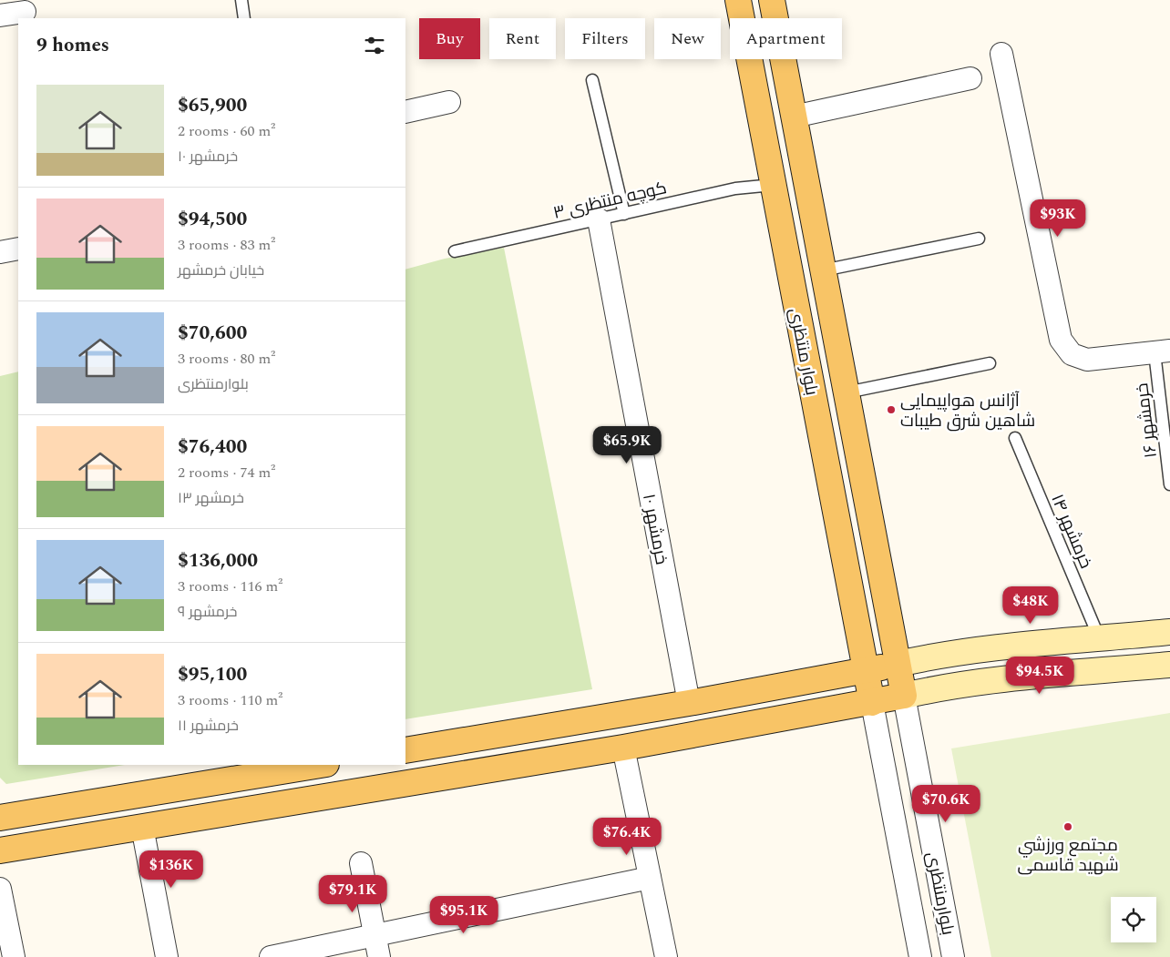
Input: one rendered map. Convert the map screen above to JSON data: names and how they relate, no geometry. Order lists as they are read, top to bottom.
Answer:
{
  "streets": {
    "main road": ["بلوار منتظری"],
    "street": ["خرمشهر ۱۰", "بلوارمنتظری"],
    "lane": ["کوچه منتظری ۳", "خرمشهر ۱۶", "خرمشهر ۱۴"]
  },
  "crossings": [
    ["کوچه منتظری ۳", "بلوار منتظری"],
    ["کوچه منتظری ۳", "خرمشهر ۱۰"],
    ["بلوار منتظری", "بلوارمنتظری"]
  ],
  "places": ["آژانس هواپیمایی شاهین شرق طیبات", "مجتمع ورزشي شهید قاسمی"],
  "page": {
    "chip": [
      "Buy",
      "Rent",
      "Filters",
      "New",
      "Apartment"
    ],
    "heading": "9 homes",
    "list": [
      {
        "name": "$65,900",
        "note": "2 rooms · 60 m² · خرمشهر ۱۰"
      },
      {
        "name": "$94,500",
        "note": "3 rooms · 83 m² · خیابان خرمشهر"
      },
      {
        "name": "$70,600",
        "note": "3 rooms · 80 m² · بلوارمنتظری"
      },
      {
        "name": "$76,400",
        "note": "2 rooms · 74 m² · خرمشهر ۱۳"
      },
      {
        "name": "$136,000",
        "note": "3 rooms · 116 m² · خرمشهر ۹"
      },
      {
        "name": "$95,100",
        "note": "3 rooms · 110 m² · خرمشهر ۱۱"
      }
    ],
    "price": [
      "$93K",
      "$65.9K",
      "$48K",
      "$94.5K",
      "$70.6K",
      "$76.4K",
      "$136K",
      "$79.1K",
      "$95.1K"
    ]
  }
}
